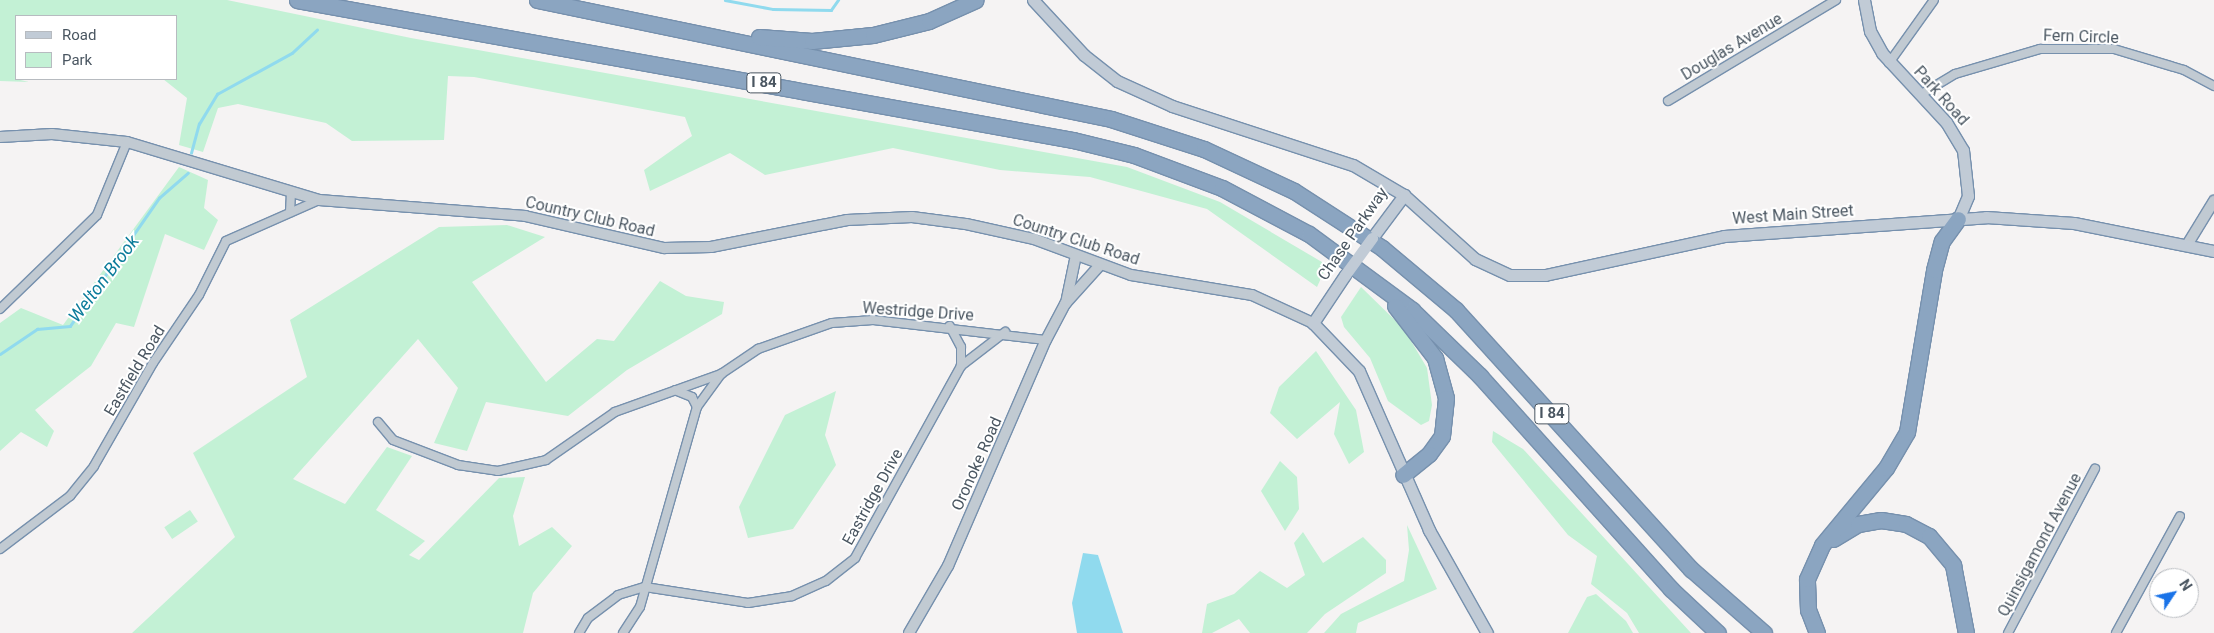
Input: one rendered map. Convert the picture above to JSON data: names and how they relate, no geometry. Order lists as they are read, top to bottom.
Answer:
{
  "streets": {
    "highway": ["I 84"],
    "main road": ["Park Road", "West Main Street", "Chase Parkway"],
    "street": [
      "Fern Circle",
      "Douglas Avenue",
      "Country Club Road",
      "Westridge Drive",
      "Eastfield Road",
      "Oronoke Road",
      "Eastridge Drive",
      "Quinsigamond Avenue"
    ]
  },
  "crossings": [
    ["Fern Circle", "Park Road"],
    ["Park Road", "West Main Street"],
    ["West Main Street", "Chase Parkway"],
    ["Country Club Road", "Chase Parkway"],
    ["Country Club Road", "Eastfield Road"],
    ["Country Club Road", "Oronoke Road"],
    ["Westridge Drive", "Oronoke Road"],
    ["Westridge Drive", "Eastridge Drive"]
  ],
  "water": ["Welton Brook"],
  "legend": ["Road", "Park"],
  "north": "top right"
}
